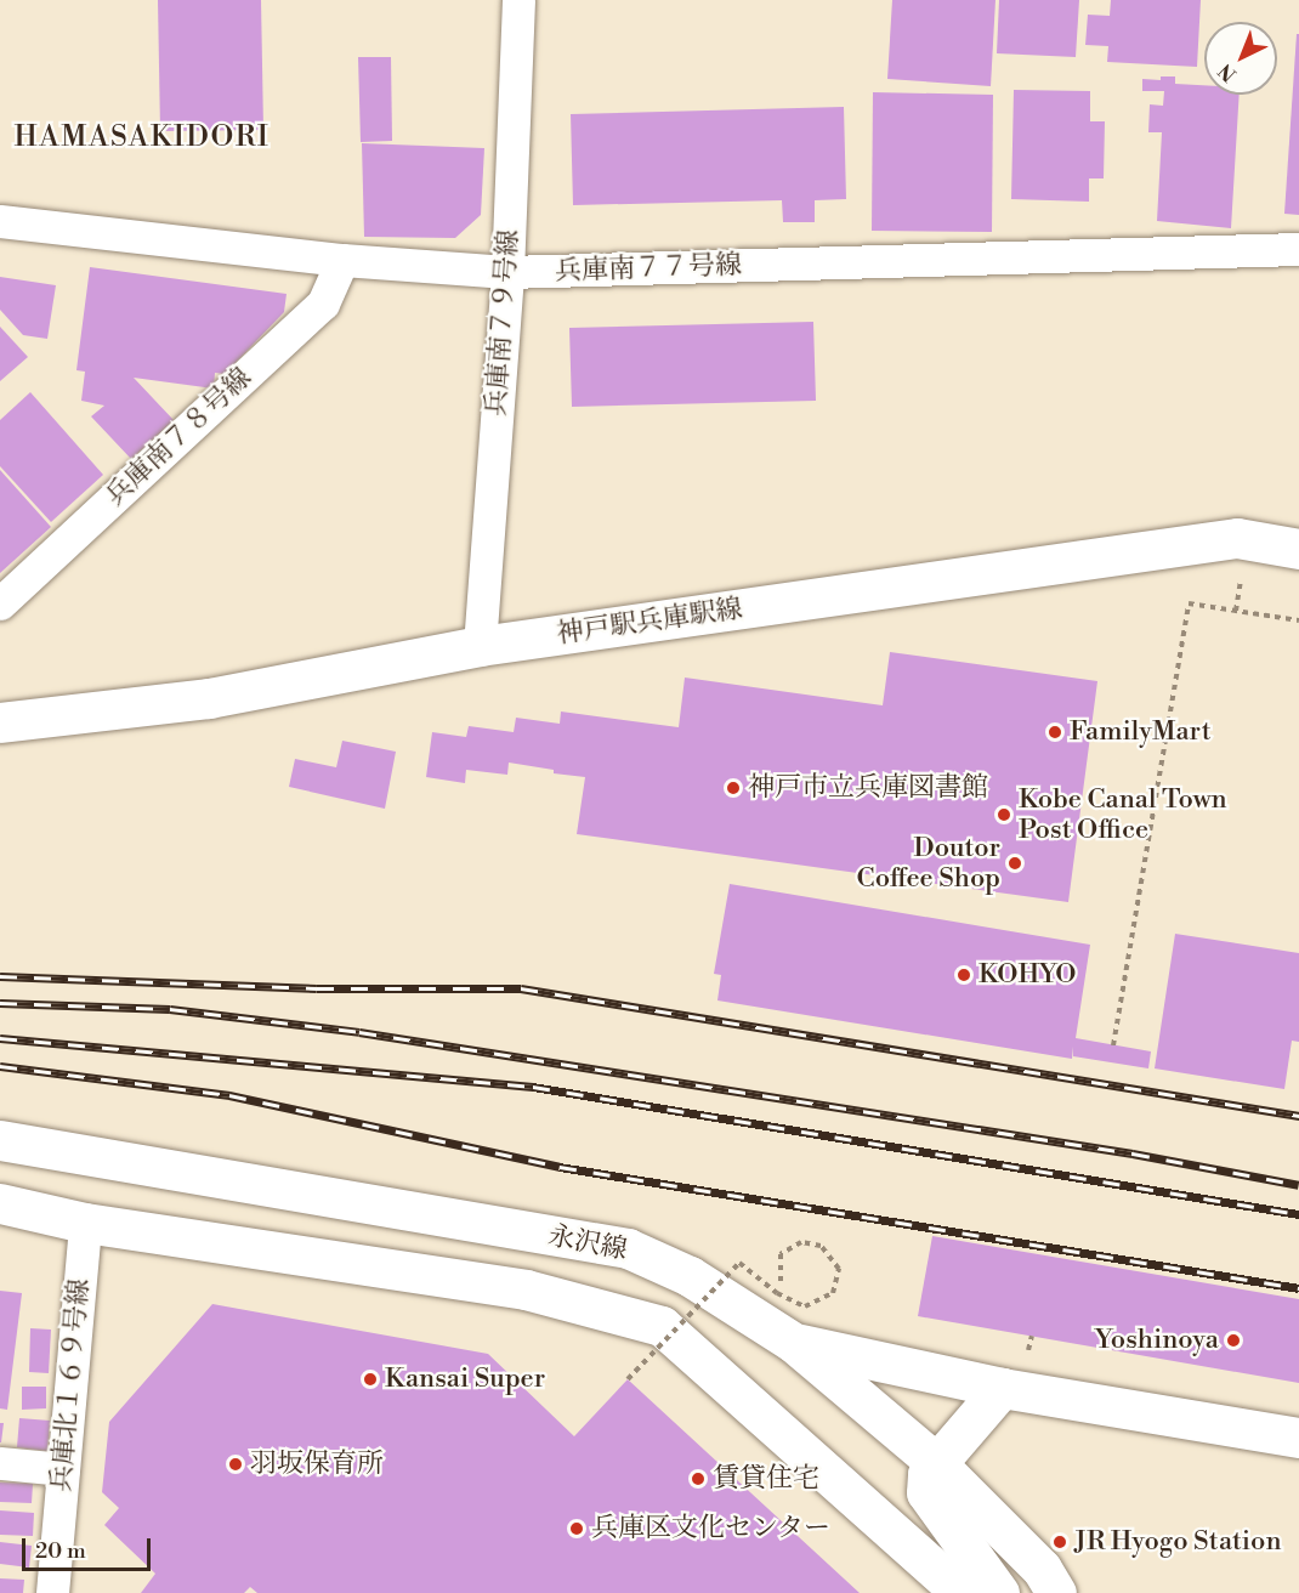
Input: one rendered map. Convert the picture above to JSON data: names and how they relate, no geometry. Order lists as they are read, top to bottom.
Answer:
{
  "streets": {
    "street": [
      "兵庫南７７号線",
      "兵庫南７９号線",
      "兵庫南７８号線",
      "神戸駅兵庫駅線",
      "永沢線",
      "兵庫北１６９号線"
    ]
  },
  "crossings": [
    ["兵庫南７７号線", "兵庫南７９号線"],
    ["兵庫南７７号線", "兵庫南７８号線"],
    ["兵庫南７９号線", "神戸駅兵庫駅線"]
  ],
  "districts": ["HAMASAKIDORI"],
  "places": [
    "FamilyMart",
    "神戸市立兵庫図書館",
    "Kobe Canal Town Post Office",
    "Doutor Coffee Shop",
    "KOHYO",
    "Yoshinoya",
    "Kansai Super",
    "羽坂保育所",
    "賃貸住宅",
    "兵庫区文化センター",
    "JR Hyogo Station"
  ],
  "scale_bar": "20 m",
  "north": "bottom left"
}
